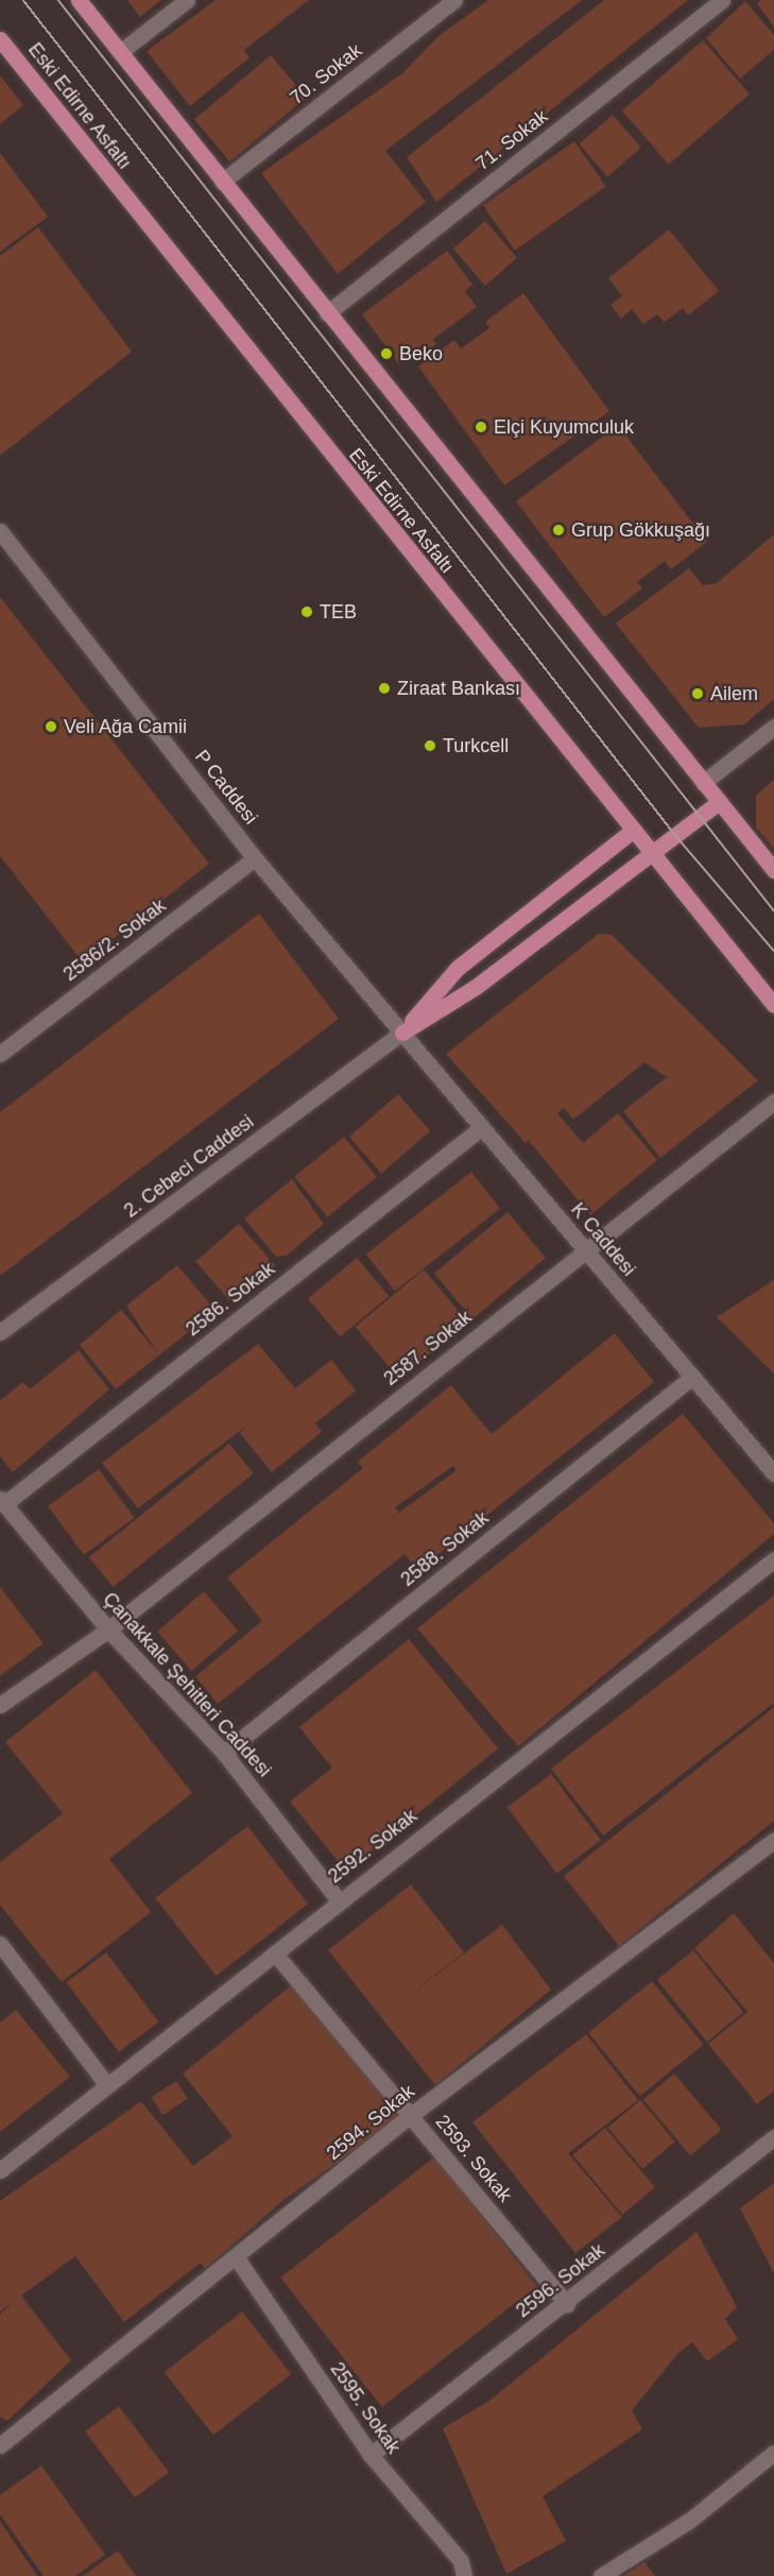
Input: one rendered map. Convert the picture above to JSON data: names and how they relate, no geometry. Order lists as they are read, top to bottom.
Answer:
{
  "streets": {
    "main road": ["Eski Edirne Asfaltı"],
    "street": [
      "70. Sokak",
      "71. Sokak",
      "P Caddesi",
      "2586/2. Sokak",
      "2. Cebeci Caddesi",
      "K Caddesi",
      "2586. Sokak",
      "2587. Sokak",
      "2588. Sokak",
      "Çanakkale Şehitleri Caddesi",
      "2592. Sokak",
      "2594. Sokak",
      "2593. Sokak",
      "2596. Sokak",
      "2595. Sokak"
    ]
  },
  "crossings": [
    ["P Caddesi", "2586/2. Sokak"],
    ["P Caddesi", "2. Cebeci Caddesi"],
    ["P Caddesi", "K Caddesi"],
    ["2. Cebeci Caddesi", "K Caddesi"],
    ["K Caddesi", "2586. Sokak"],
    ["K Caddesi", "2587. Sokak"],
    ["K Caddesi", "2588. Sokak"],
    ["2586. Sokak", "Çanakkale Şehitleri Caddesi"],
    ["2587. Sokak", "Çanakkale Şehitleri Caddesi"],
    ["2588. Sokak", "Çanakkale Şehitleri Caddesi"],
    ["Çanakkale Şehitleri Caddesi", "2592. Sokak"],
    ["2592. Sokak", "2593. Sokak"],
    ["2594. Sokak", "2593. Sokak"],
    ["2594. Sokak", "2595. Sokak"],
    ["2593. Sokak", "2596. Sokak"],
    ["2596. Sokak", "2595. Sokak"]
  ],
  "places": [
    "Beko",
    "Elçi Kuyumculuk",
    "Grup Gökkuşağı",
    "TEB",
    "Ziraat Bankası",
    "Ailem",
    "Veli Ağa Camii",
    "Turkcell"
  ]
}
